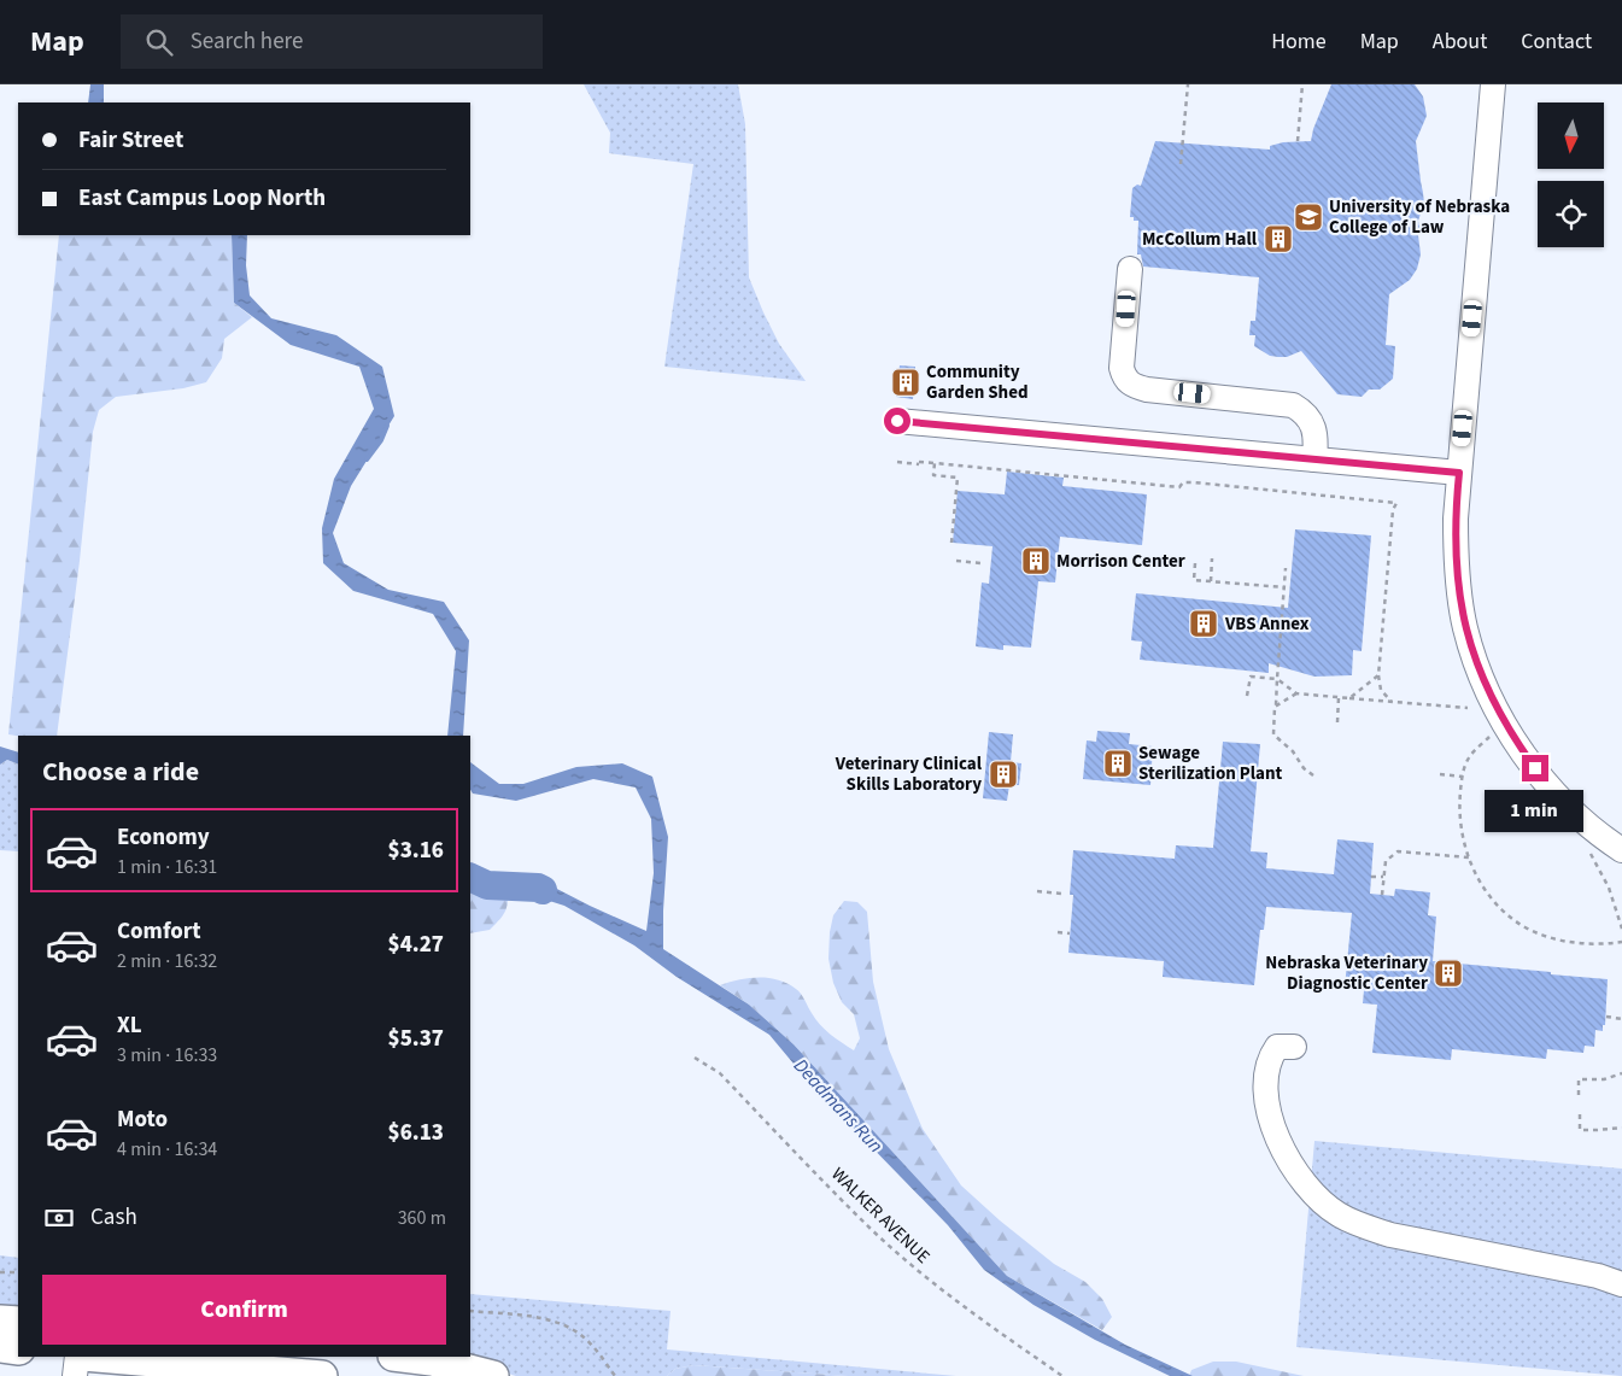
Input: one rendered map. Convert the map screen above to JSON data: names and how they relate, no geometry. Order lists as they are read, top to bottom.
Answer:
{
  "streets": {
    "path": ["WALKER AVENUE"]
  },
  "water": ["Deadmans Run"],
  "places": {
    "school or university": ["University of Nebraska College of Law"],
    "building": [
      "McCollum Hall",
      "Community Garden Shed",
      "Morrison Center",
      "VBS Annex",
      "Sewage Sterilization Plant",
      "Veterinary Clinical Skills Laboratory",
      "Nebraska Veterinary Diagnostic Center"
    ]
  },
  "north": "bottom",
  "page": {
    "header": "Map",
    "search": "Search here",
    "nav": [
      "Home",
      "Map",
      "About",
      "Contact"
    ],
    "banner": ["Fair Street", "East Campus Loop North"],
    "heading": "Choose a ride",
    "bubble": "1 min",
    "list": [
      {
        "name": "Economy",
        "note": "1 min · 16:31",
        "value": "$3.16"
      },
      {
        "name": "Comfort",
        "note": "2 min · 16:32",
        "value": "$4.27"
      },
      {
        "name": "XL",
        "note": "3 min · 16:33",
        "value": "$5.37"
      },
      {
        "name": "Moto",
        "note": "4 min · 16:34",
        "value": "$6.13"
      }
    ],
    "pay": ["Cash", "360 m"],
    "buttons": "Confirm"
  }
}
